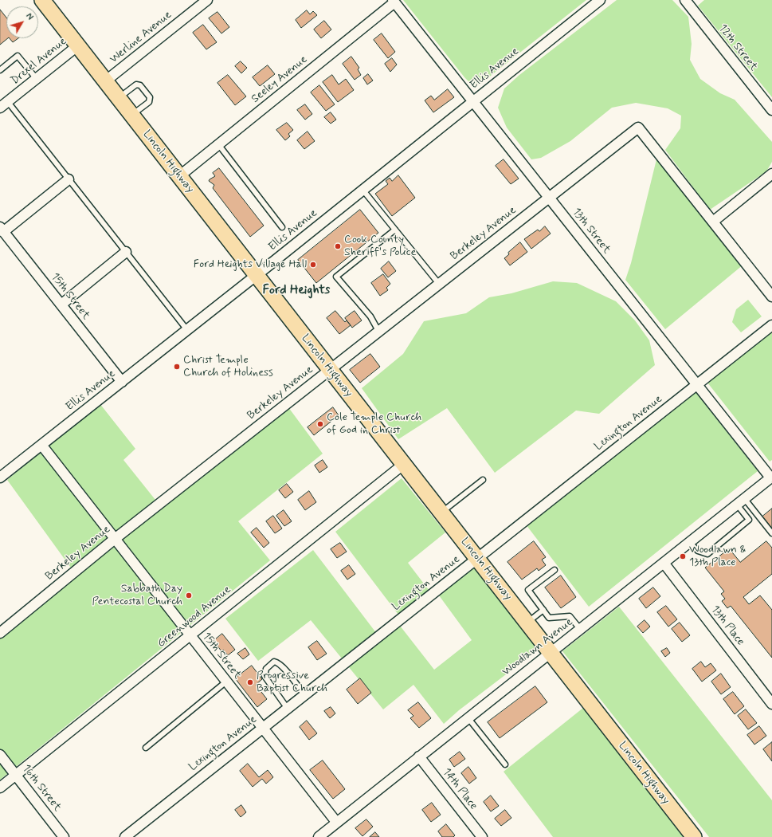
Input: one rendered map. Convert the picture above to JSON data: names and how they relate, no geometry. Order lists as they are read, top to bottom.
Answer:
{
  "streets": {
    "main road": ["Lincoln Highway"],
    "street": [
      "Werline Avenue",
      "12th Street",
      "Drexel Avenue",
      "Ellis Avenue",
      "Seeley Avenue",
      "13th Street",
      "Berkeley Avenue",
      "15th Street",
      "Lexington Avenue",
      "Greenwood Avenue",
      "13th Place",
      "Woodlawn Avenue",
      "16th Street",
      "14th Place"
    ]
  },
  "crossings": [
    ["Werline Avenue", "Lincoln Highway"],
    ["Drexel Avenue", "Lincoln Highway"],
    ["Ellis Avenue", "Lincoln Highway"],
    ["Ellis Avenue", "13th Street"],
    ["Ellis Avenue", "15th Street"],
    ["Seeley Avenue", "Lincoln Highway"],
    ["Seeley Avenue", "13th Street"],
    ["Lincoln Highway", "Berkeley Avenue"],
    ["Lincoln Highway", "Lexington Avenue"],
    ["Lincoln Highway", "Greenwood Avenue"],
    ["Lincoln Highway", "Woodlawn Avenue"],
    ["13th Street", "Berkeley Avenue"],
    ["13th Street", "Lexington Avenue"],
    ["13th Street", "Woodlawn Avenue"],
    ["Berkeley Avenue", "15th Street"],
    ["15th Street", "Lexington Avenue"],
    ["15th Street", "Greenwood Avenue"],
    ["15th Street", "Woodlawn Avenue"],
    ["Greenwood Avenue", "16th Street"],
    ["13th Place", "Woodlawn Avenue"],
    ["Woodlawn Avenue", "14th Place"]
  ],
  "districts": ["Ford Heights"],
  "places": [
    "Cook County Sheriff's Police",
    "Ford Heights Village Hall",
    "Christ Temple Church of Holiness",
    "Cole Temple Church of God in Christ",
    "Woodlawn & 13th Place",
    "Sabbath Day Pentecostal Church",
    "Progressive Baptist Church"
  ],
  "north": "top right"
}
